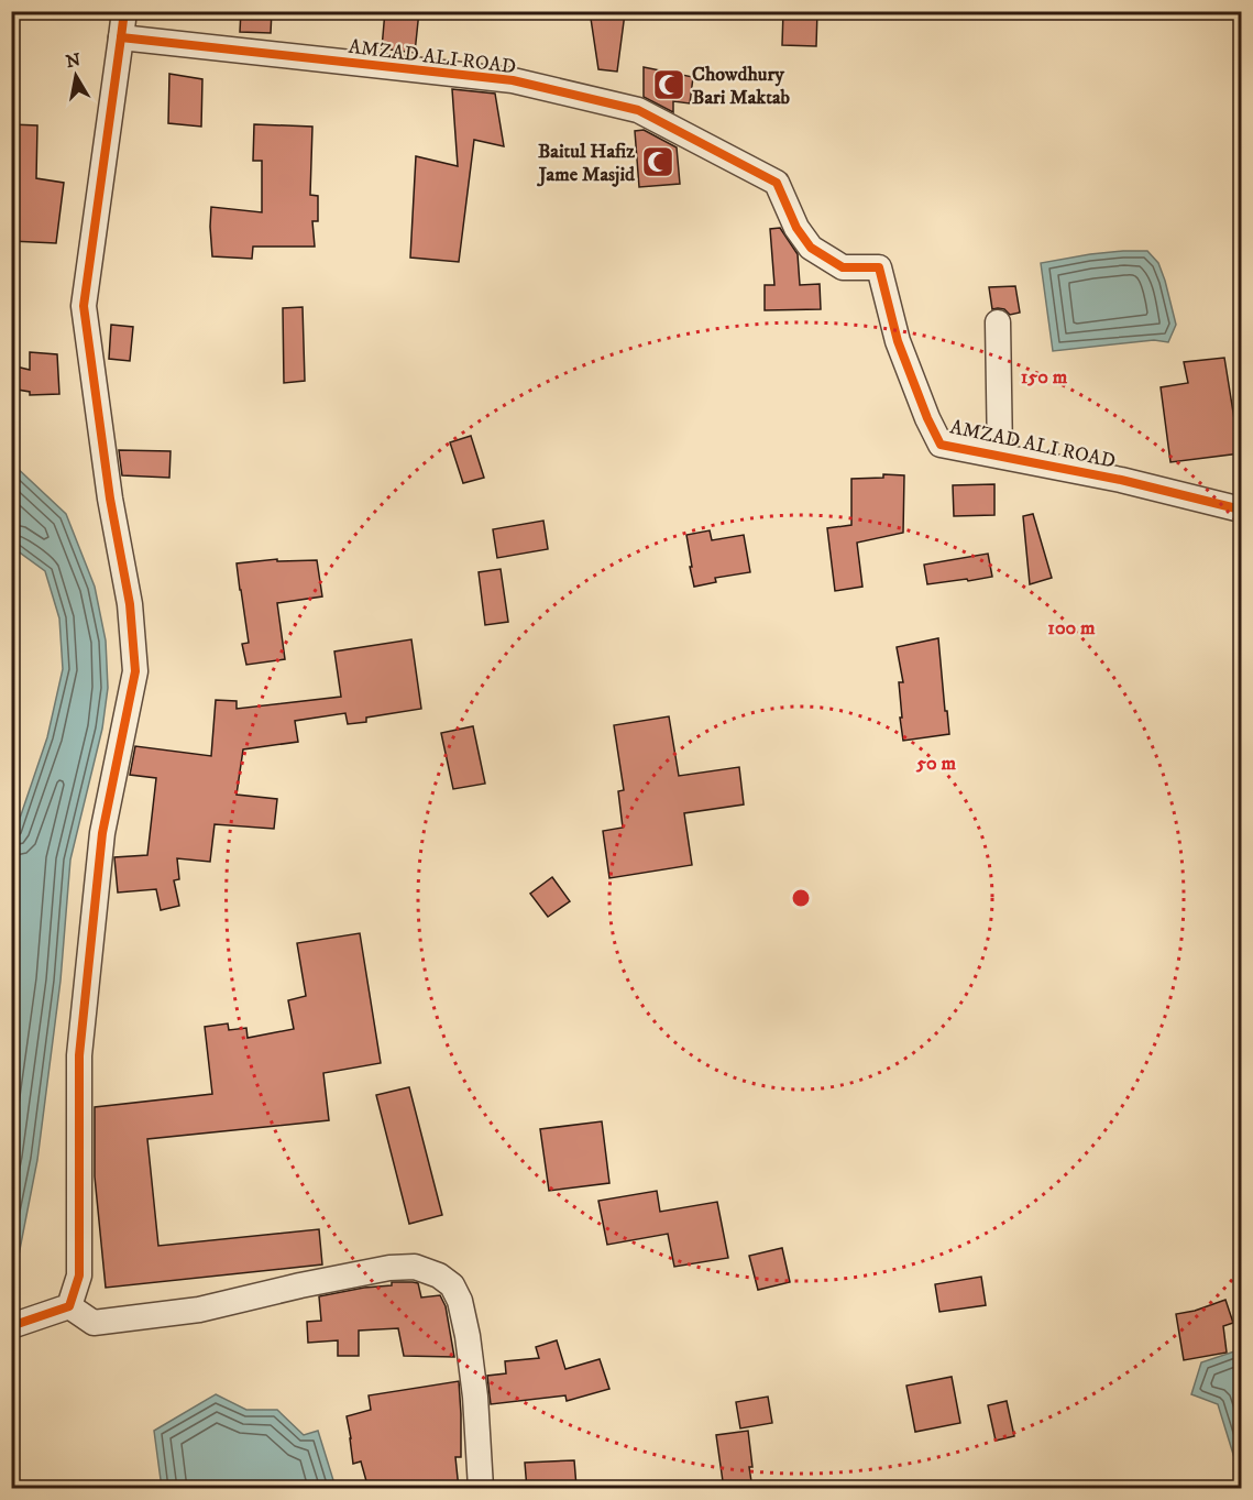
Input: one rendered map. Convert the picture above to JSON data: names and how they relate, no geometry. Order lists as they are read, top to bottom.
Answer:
{
  "streets": {
    "street": ["AMZAD ALI ROAD"]
  },
  "places": {
    "mosque": ["Chowdhury Bari Maktab", "Baitul Hafiz Jame Masjid"]
  },
  "north": "top",
  "rings": ["150 m", "100 m", "50 m"]
}
